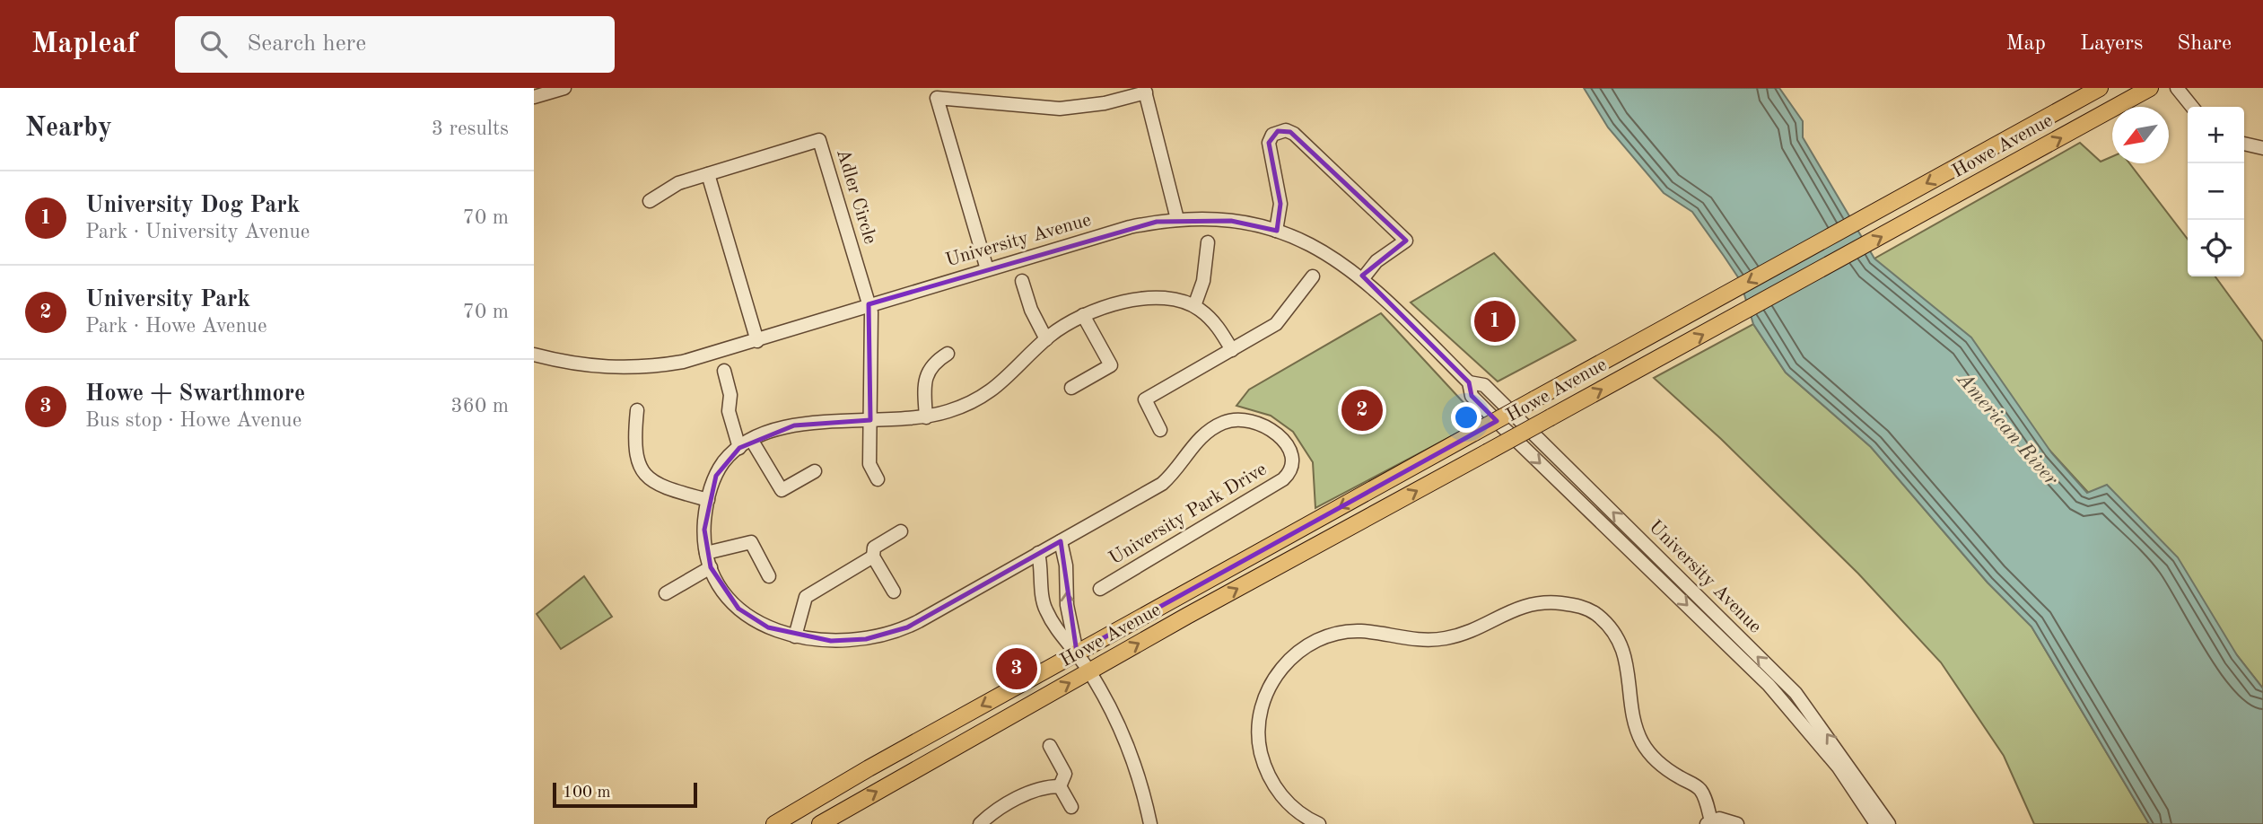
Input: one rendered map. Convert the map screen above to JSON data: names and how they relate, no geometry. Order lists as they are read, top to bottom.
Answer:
{
  "streets": {
    "main road": ["Howe Avenue"],
    "street": ["Adler Circle", "University Avenue", "University Park Drive"]
  },
  "crossings": [
    ["Adler Circle", "University Avenue"]
  ],
  "water": ["American River"],
  "scale_bar": "100 m",
  "north": "bottom left",
  "page": {
    "header": "Mapleaf",
    "search": "Search here",
    "nav": ["Map", "Layers", "Share"],
    "heading": ["Nearby", "3 results"],
    "map_buttons": ["+", "−"],
    "list": [
      {
        "mark": "1",
        "name": "University Dog Park",
        "note": "Park · University Avenue",
        "value": "70 m"
      },
      {
        "mark": "2",
        "name": "University Park",
        "note": "Park · Howe Avenue",
        "value": "70 m"
      },
      {
        "mark": "3",
        "name": "Howe + Swarthmore",
        "note": "Bus stop · Howe Avenue",
        "value": "360 m"
      }
    ],
    "pins": ["1", "2", "3"],
    "scale": "100 m"
  }
}
